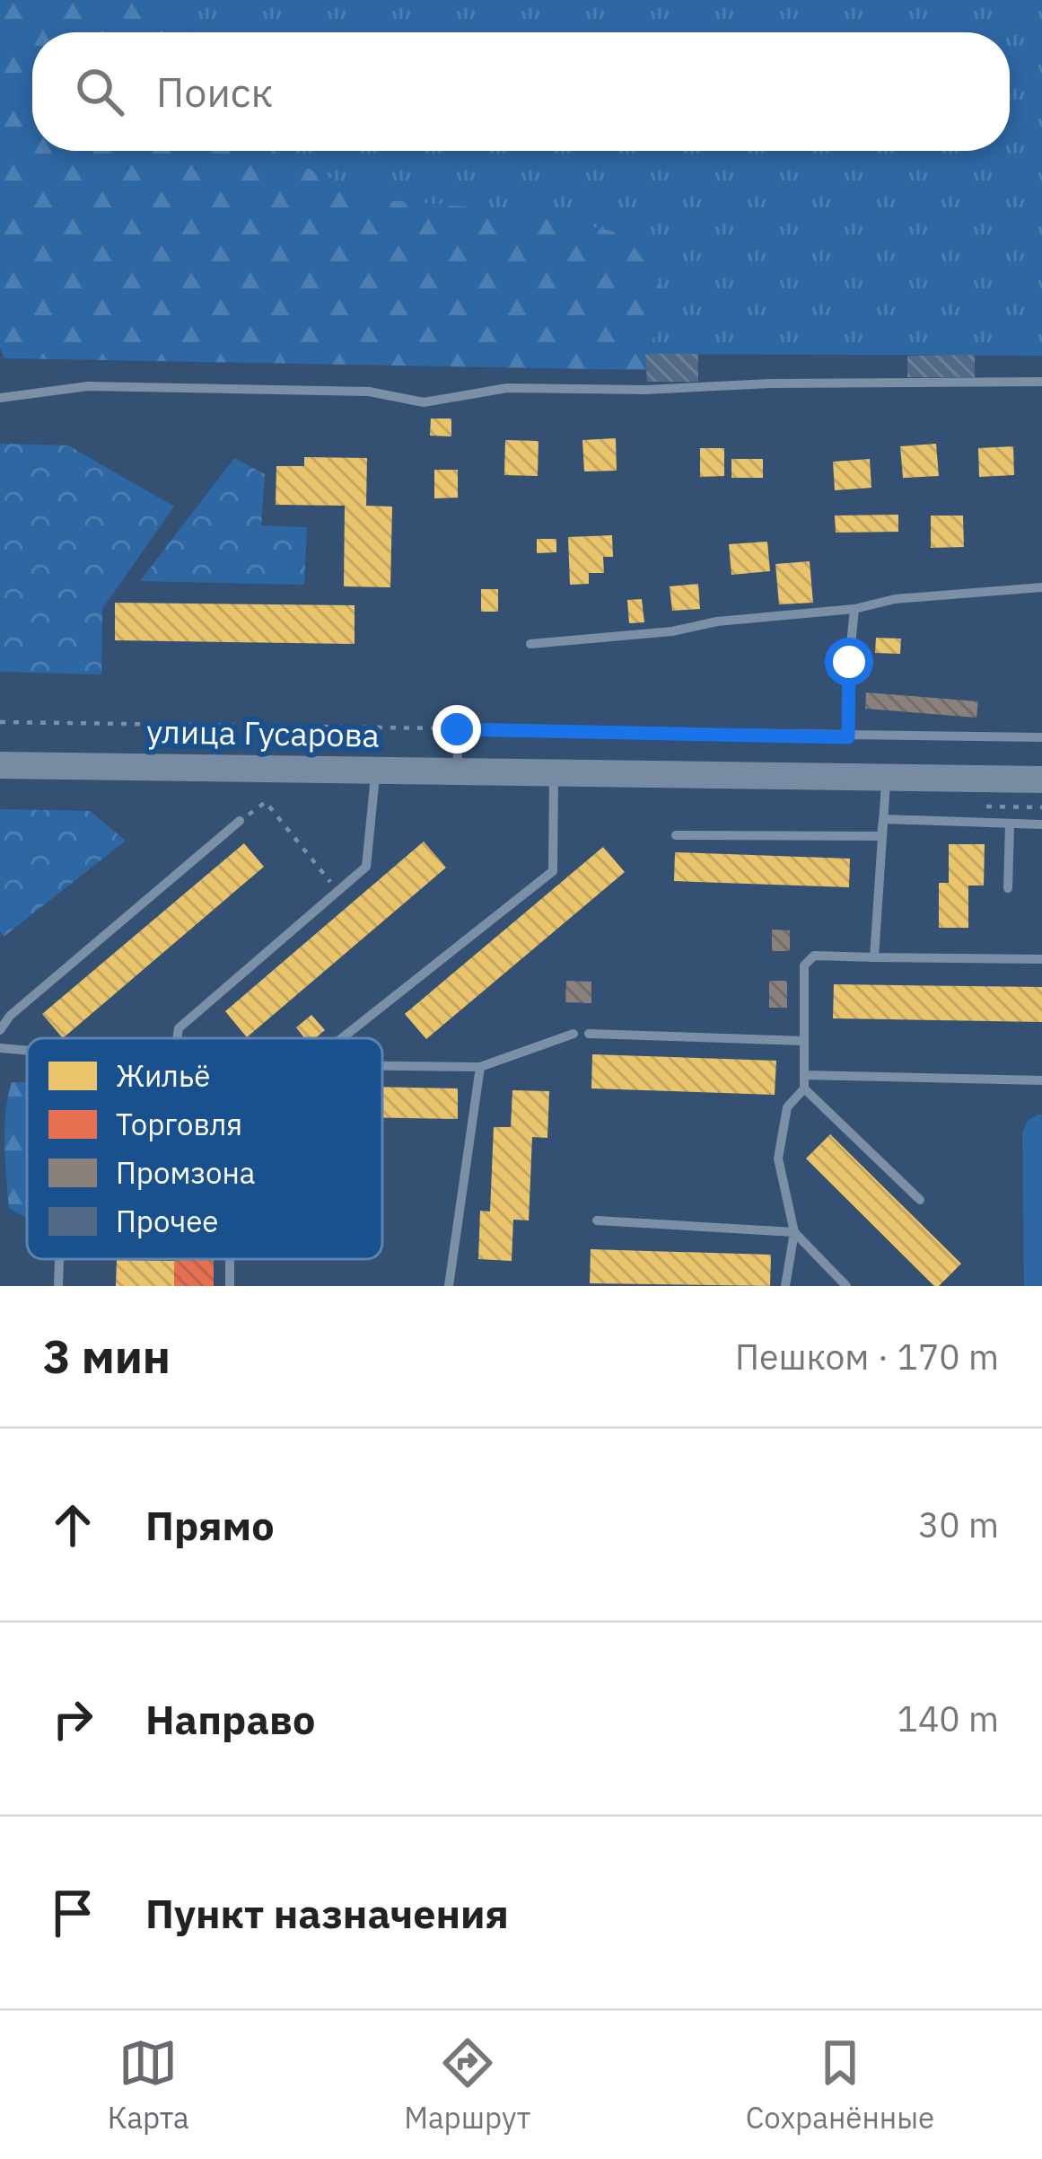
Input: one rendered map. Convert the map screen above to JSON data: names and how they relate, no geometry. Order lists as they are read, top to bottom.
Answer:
{
  "streets": {
    "street": ["улица Гусарова"]
  },
  "legend": [
    "Жильё",
    "Торговля",
    "Промзона",
    "Прочее"
  ],
  "page": {
    "search": "Поиск",
    "heading": ["3 мин", "Пешком · 170 m"],
    "list": [
      ["Прямо", "30 m"],
      ["Направо", "140 m"],
      "Пункт назначения"
    ],
    "nav": ["Карта", "Маршрут", "Сохранённые"]
  }
}
